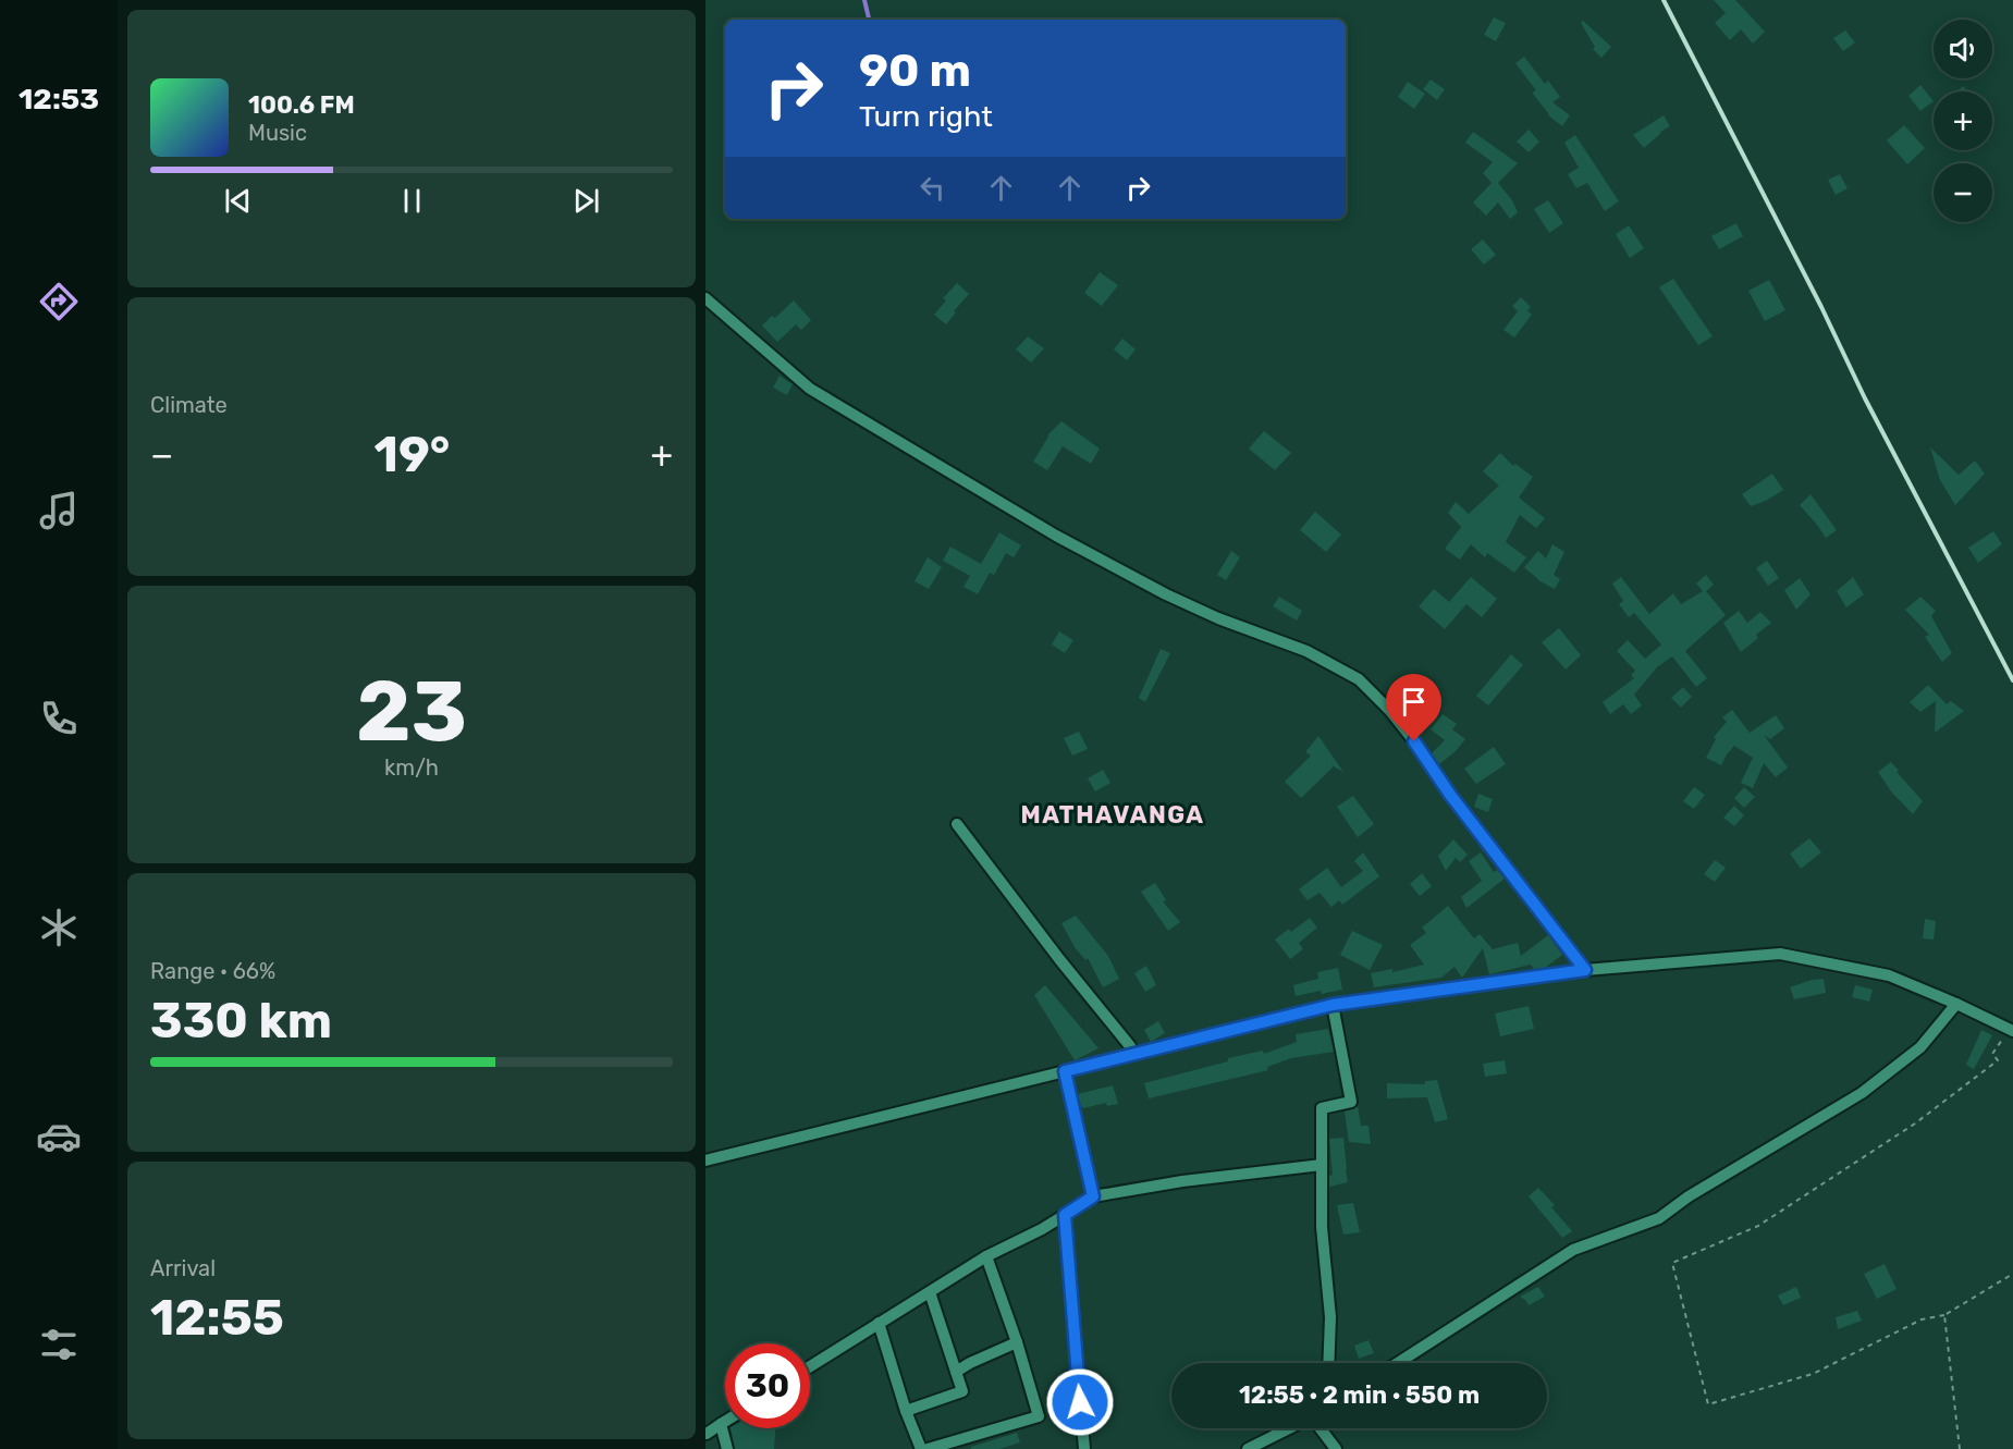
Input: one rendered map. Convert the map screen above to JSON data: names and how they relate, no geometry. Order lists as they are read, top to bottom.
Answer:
{
  "districts": ["MATHAVANGA"],
  "page": {
    "tabs": "12:53",
    "map_buttons": ["+", "−"],
    "turn": ["90 m", "Turn right"],
    "song": ["100.6 FM", "Music"],
    "tile": [
      "Climate",
      ["23", "km/h"],
      ["Range · 66%", "330 km"],
      ["Arrival", "12:55"]
    ],
    "heat": ["−", "19°", "+"],
    "limit": "30",
    "trip": "12:55 · 2 min · 550 m"
  }
}
